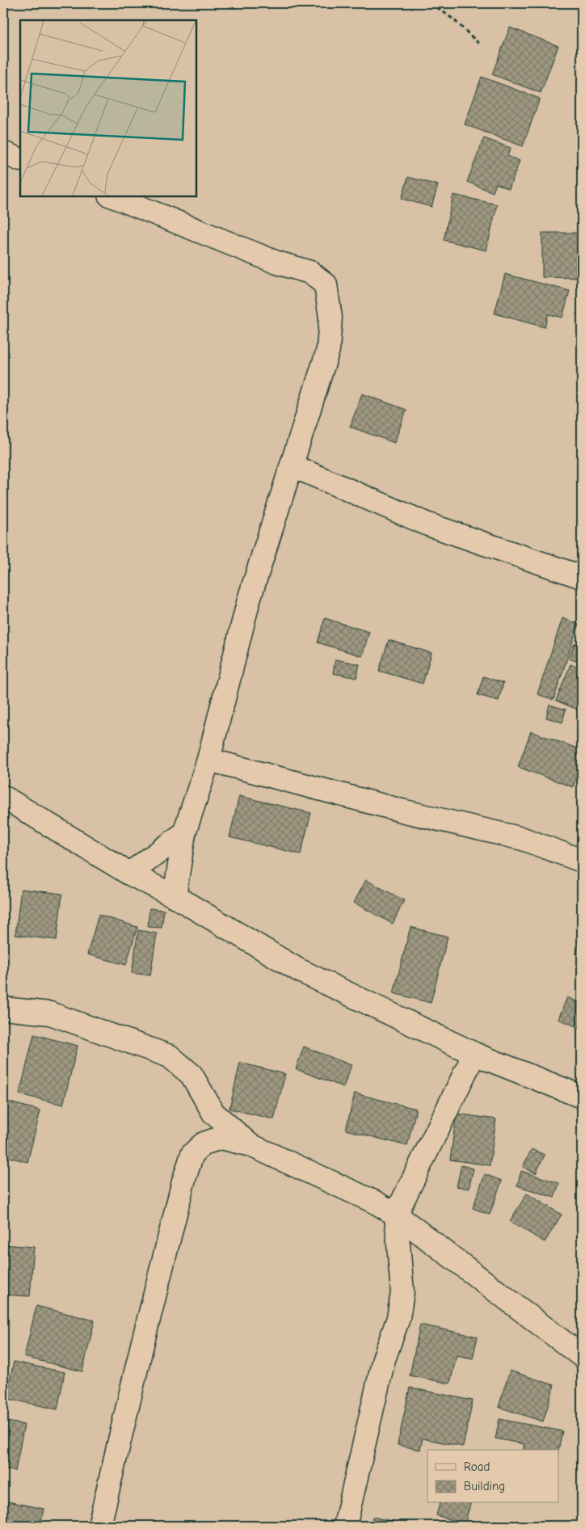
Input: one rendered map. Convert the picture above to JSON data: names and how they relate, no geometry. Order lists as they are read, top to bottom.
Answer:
{
  "legend": ["Road", "Building"]
}
